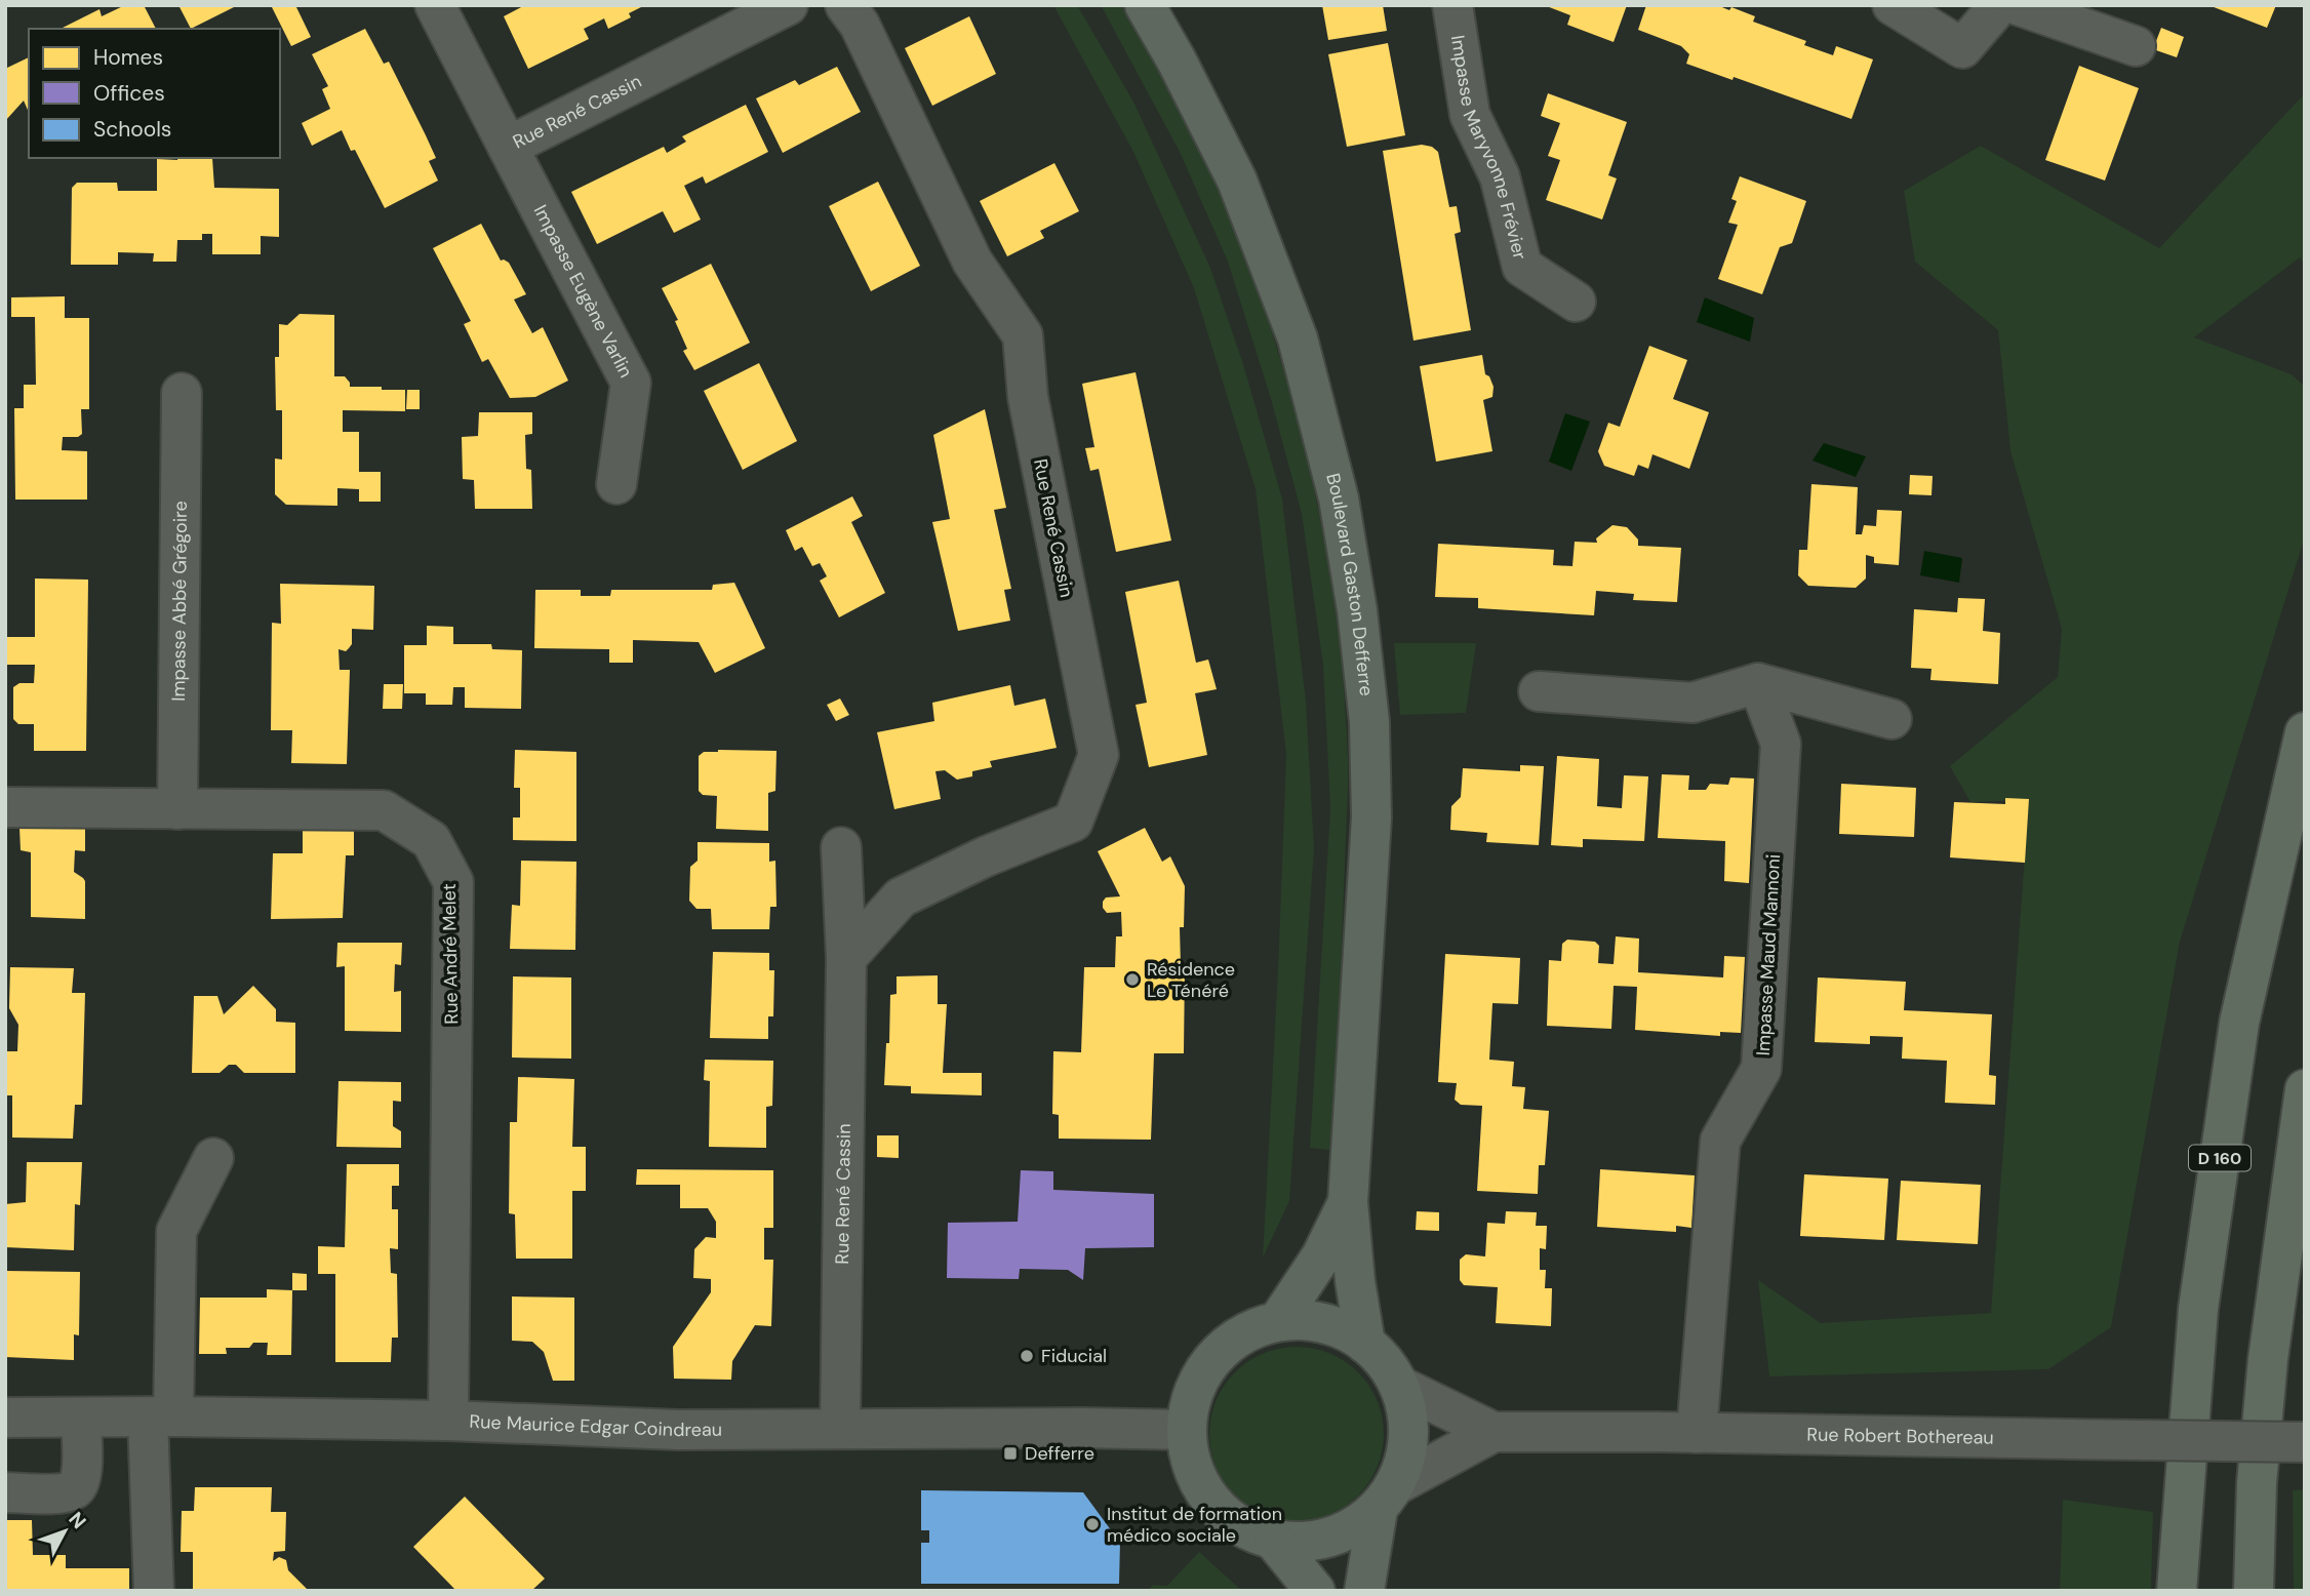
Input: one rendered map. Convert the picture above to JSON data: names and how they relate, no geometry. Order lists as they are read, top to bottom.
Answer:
{
  "streets": {
    "highway": ["D 160"],
    "main road": ["Boulevard Gaston Defferre"],
    "street": [
      "Rue René Cassin",
      "Impasse Maryvonne Frévier",
      "Impasse Eugène Varlin",
      "Impasse Abbé Grégoire",
      "Rue André Melet",
      "Impasse Maud Mannoni",
      "Rue Maurice Edgar Coindreau",
      "Rue Robert Bothereau"
    ]
  },
  "crossings": [
    ["Rue René Cassin", "Impasse Eugène Varlin"],
    ["Rue René Cassin", "Rue Maurice Edgar Coindreau"],
    ["Boulevard Gaston Defferre", "Rue Maurice Edgar Coindreau"],
    ["Boulevard Gaston Defferre", "Rue Robert Bothereau"],
    ["Impasse Abbé Grégoire", "Rue André Melet"],
    ["Rue André Melet", "Rue Maurice Edgar Coindreau"],
    ["Impasse Maud Mannoni", "Rue Robert Bothereau"],
    ["Rue Maurice Edgar Coindreau", "Rue Robert Bothereau"]
  ],
  "places": {
    "other": ["Résidence Le Ténéré", "Fiducial", "Institut de formation médico sociale"],
    "transit": ["Defferre"]
  },
  "legend": ["Homes", "Offices", "Schools"],
  "north": "top right"
}
